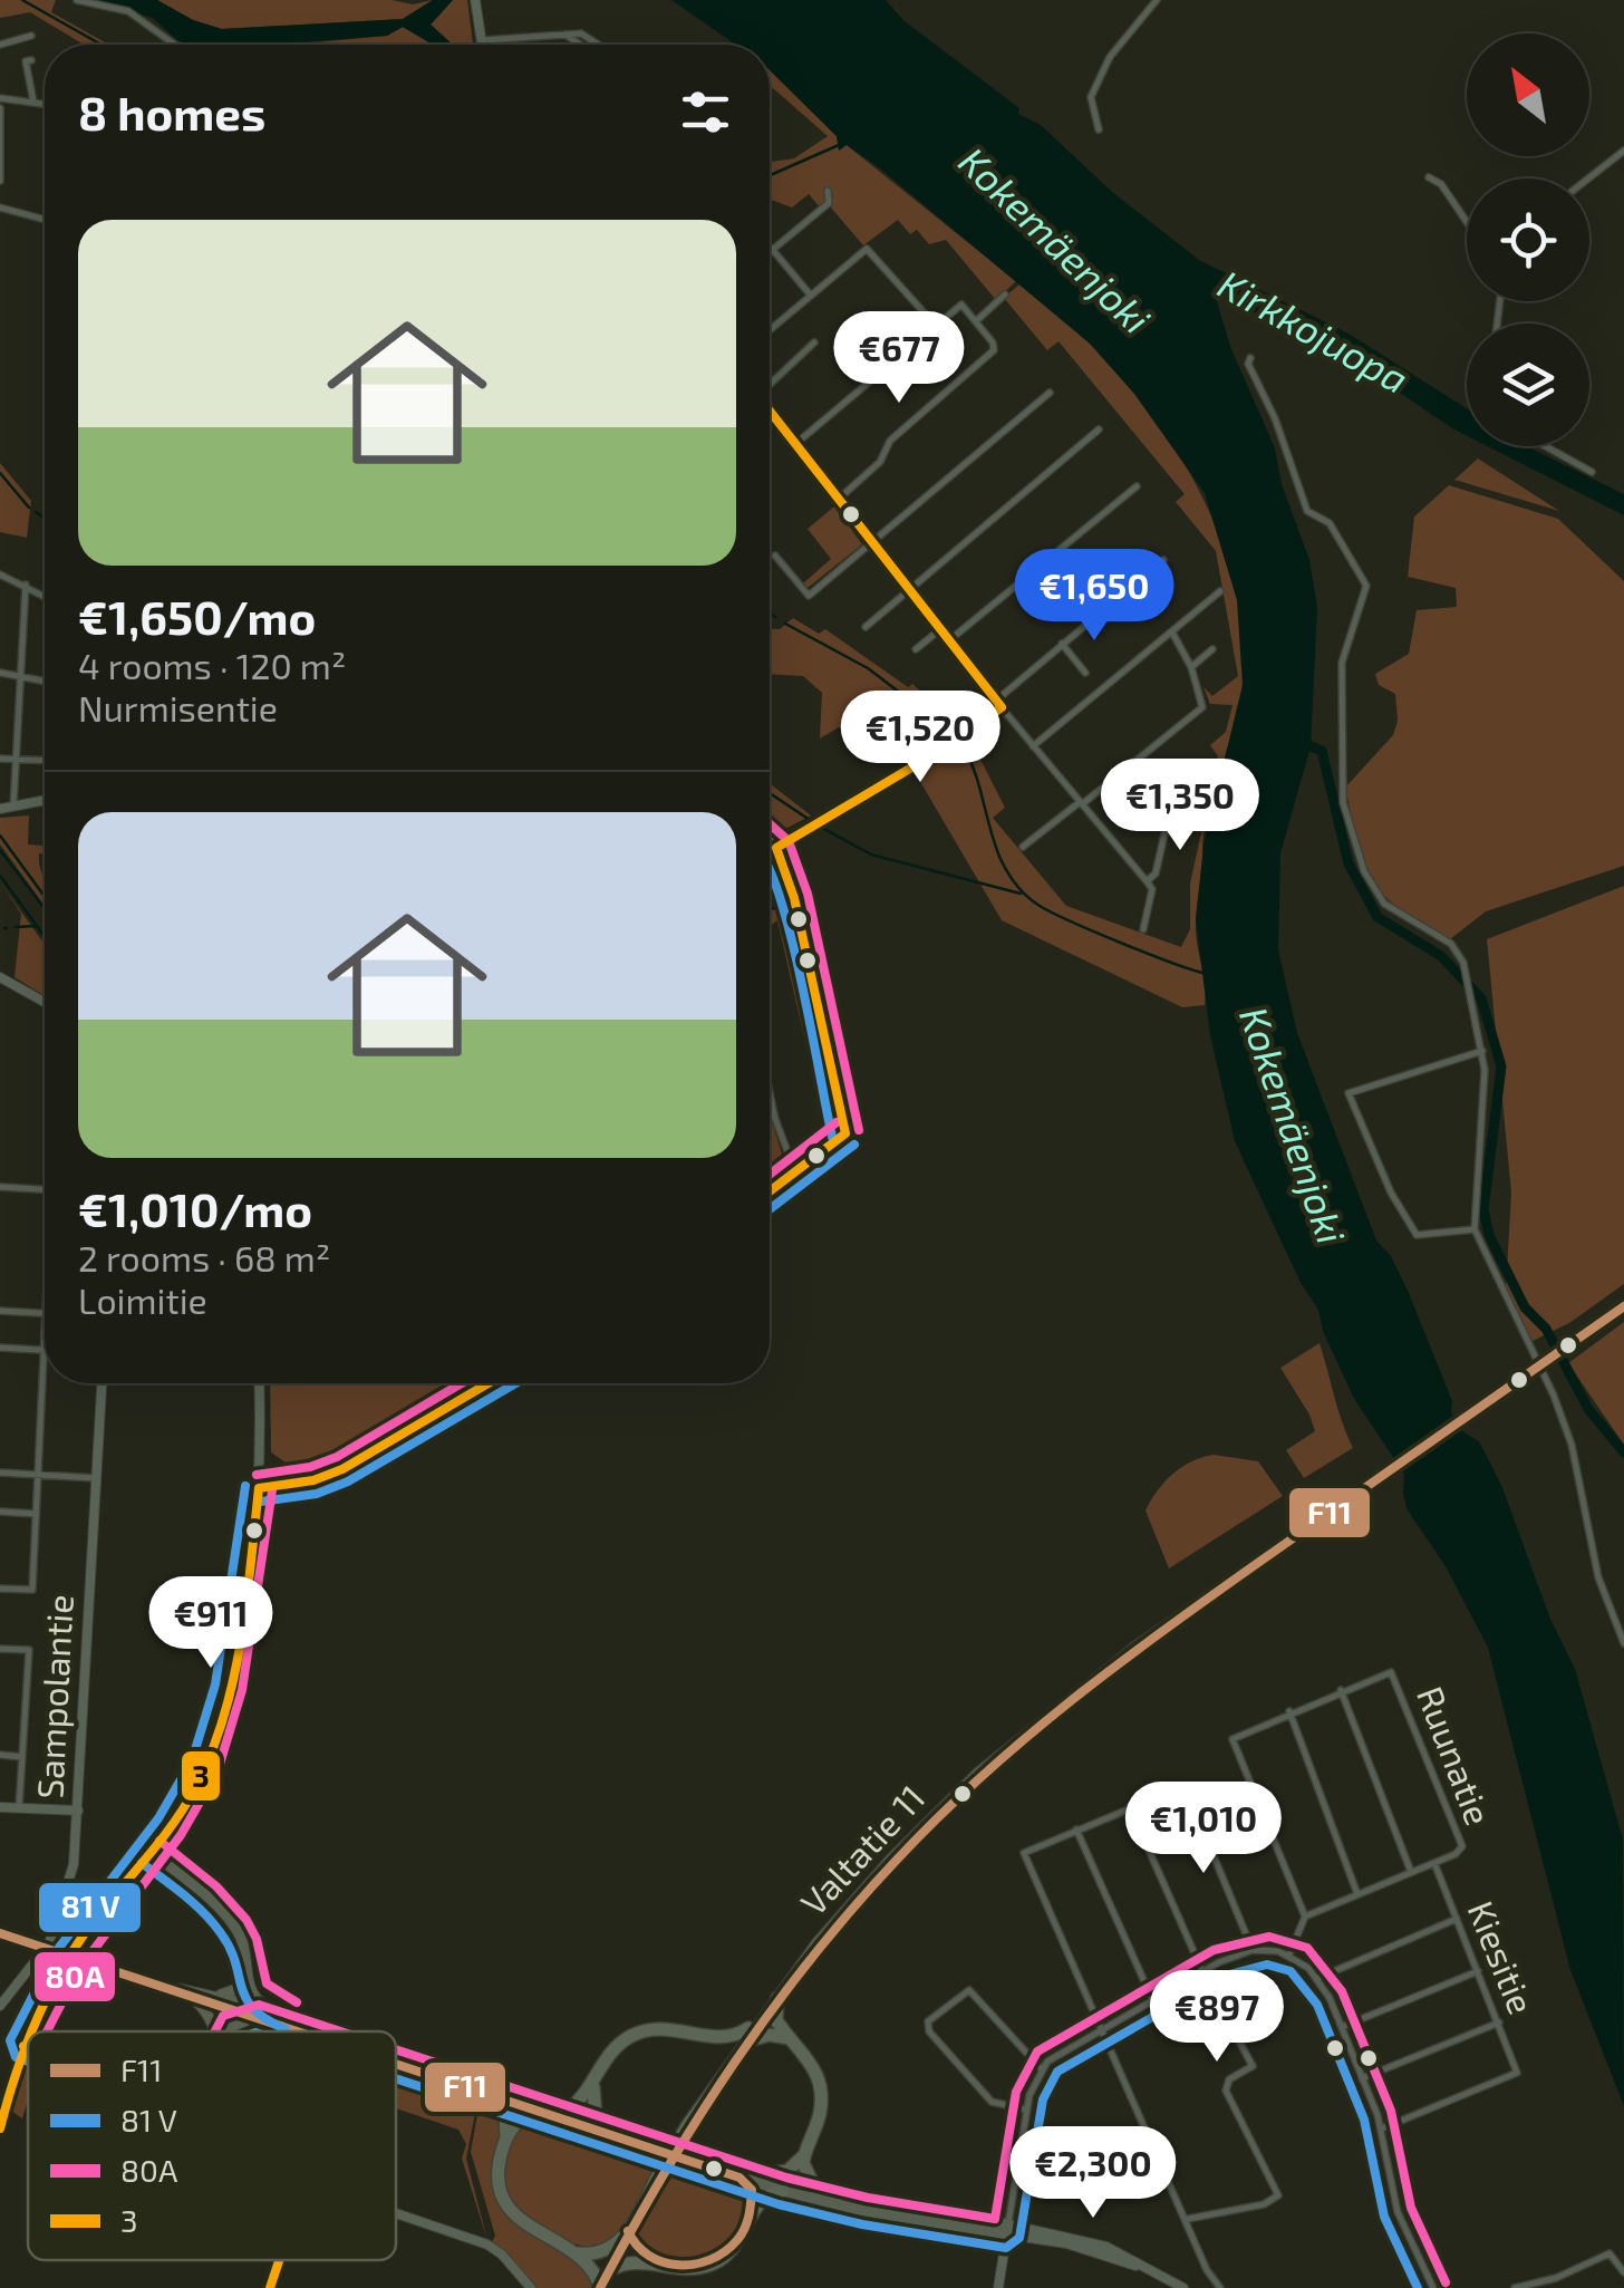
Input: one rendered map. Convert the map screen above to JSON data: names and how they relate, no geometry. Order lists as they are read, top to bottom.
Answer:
{
  "streets": {
    "highway": ["Valtatie 11"],
    "street": ["Sampolantie", "Ruunatie", "Kiesitie"]
  },
  "crossings": [
    ["Ruunatie", "Kiesitie"]
  ],
  "water": ["Kokemäenjoki", "Kirkkojuopa"],
  "lines": ["transit line 3", "transit line 80A", "transit line F11"],
  "legend": [
    "F11",
    "81 V",
    "80A",
    "3"
  ],
  "north": "top left",
  "page": {
    "heading": "8 homes",
    "list": [
      {
        "name": "€1,650/mo",
        "note": "4 rooms · 120 m² · Nurmisentie"
      },
      {
        "name": "€1,010/mo",
        "note": "2 rooms · 68 m² · Loimitie"
      }
    ],
    "price": [
      "€677",
      "€1,650",
      "€1,520",
      "€1,350",
      "€911",
      "€1,010",
      "€897",
      "€2,300"
    ]
  }
}
